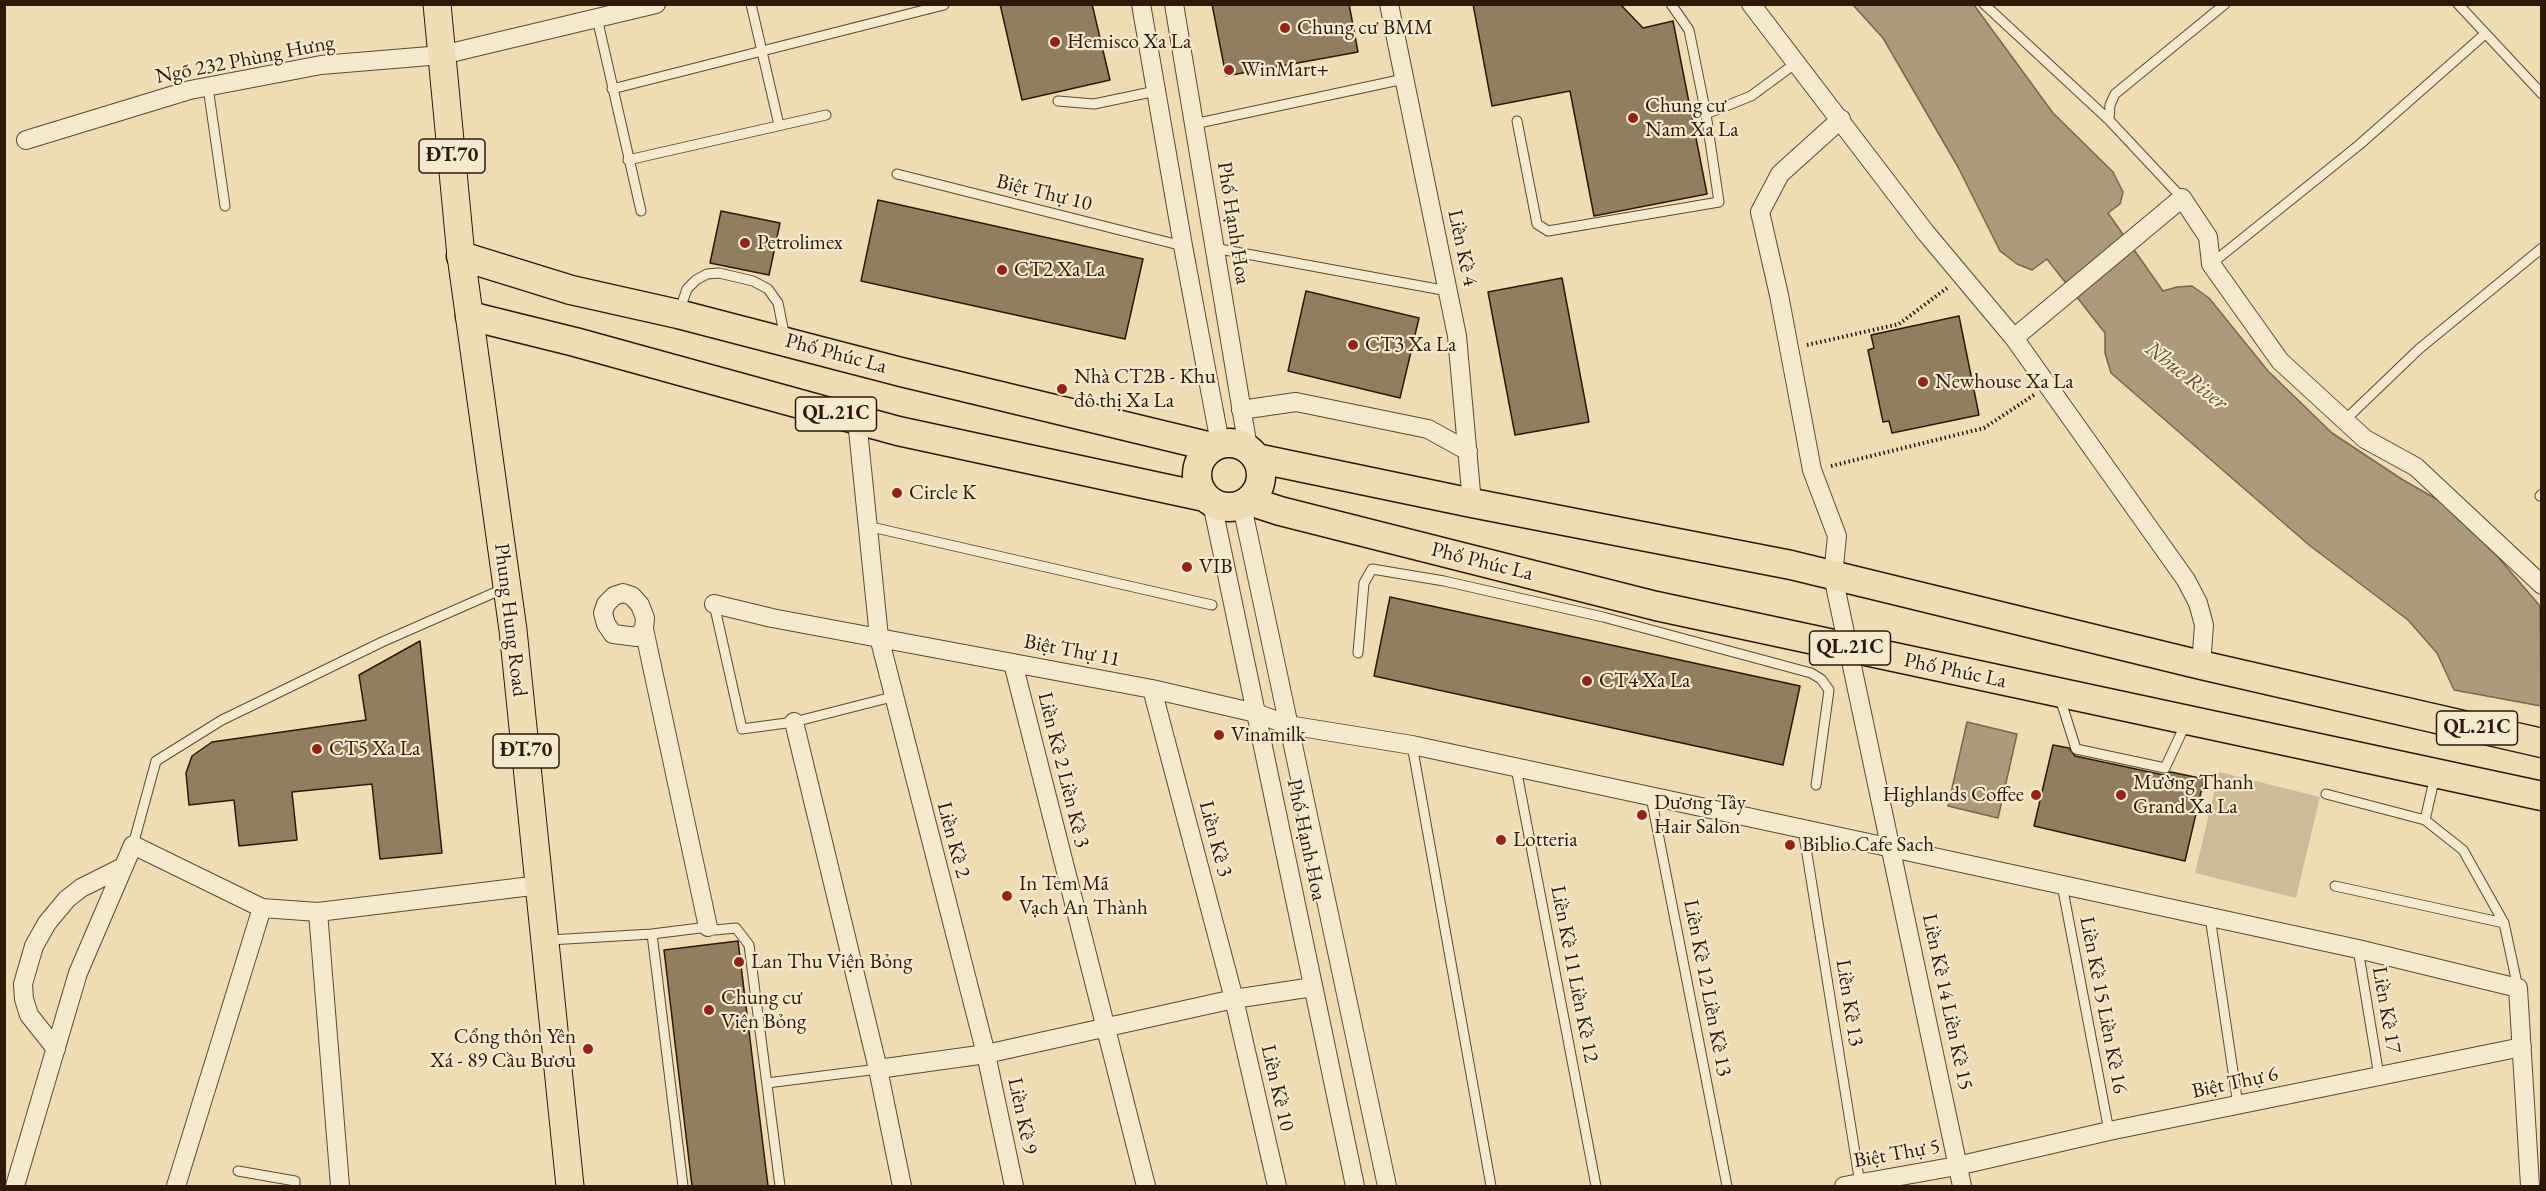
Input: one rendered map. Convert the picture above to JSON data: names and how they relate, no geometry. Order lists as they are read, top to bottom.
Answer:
{
  "streets": {
    "highway": ["Phố Phúc La", "QL.21C"],
    "main road": ["ĐT.70", "Phung Hung Road"],
    "street": [
      "Ngõ 232 Phùng Hưng",
      "Phố Hạnh Hoa",
      "Liền Kề 4",
      "Biệt Thự 11",
      "Liền Kề 2 Liền Kề 3",
      "Liền Kề 3",
      "Liền Kề 2",
      "Liền Kề 14 Liền Kề 15",
      "Biệt Thự 6",
      "Liền Kề 10",
      "Liền Kề 9",
      "Biệt Thự 5"
    ],
    "lane": [
      "Biệt Thự 10",
      "Liền Kề 11 Liền Kề 12",
      "Liền Kề 12 Liền Kề 13",
      "Liền Kề 13",
      "Liền Kề 15 Liền Kề 16",
      "Liền Kề 17"
    ]
  },
  "crossings": [
    ["Ngõ 232 Phùng Hưng", "ĐT.70"],
    ["Ngõ 232 Phùng Hưng", "Phung Hung Road"],
    ["ĐT.70", "Phung Hung Road"],
    ["Phố Hạnh Hoa", "Phố Phúc La"],
    ["Phố Hạnh Hoa", "QL.21C"],
    ["Phố Hạnh Hoa", "Biệt Thự 11"],
    ["Liền Kề 4", "QL.21C"],
    ["Phố Phúc La", "QL.21C"],
    ["Phố Phúc La", "Phung Hung Road"],
    ["Phố Phúc La", "Liền Kề 14 Liền Kề 15"],
    ["QL.21C", "Phung Hung Road"],
    ["QL.21C", "Liền Kề 2"],
    ["QL.21C", "Liền Kề 14 Liền Kề 15"],
    ["Biệt Thự 11", "Liền Kề 2 Liền Kề 3"],
    ["Biệt Thự 11", "Liền Kề 3"],
    ["Biệt Thự 11", "Liền Kề 2"],
    ["Biệt Thự 11", "Liền Kề 11 Liền Kề 12"],
    ["Biệt Thự 11", "Liền Kề 12 Liền Kề 13"],
    ["Biệt Thự 11", "Liền Kề 14 Liền Kề 15"],
    ["Biệt Thự 11", "Liền Kề 13"],
    ["Biệt Thự 11", "Liền Kề 15 Liền Kề 16"],
    ["Biệt Thự 11", "Liền Kề 17"],
    ["Liền Kề 3", "Liền Kề 10"],
    ["Liền Kề 2", "Liền Kề 9"],
    ["Liền Kề 14 Liền Kề 15", "Biệt Thự 6"],
    ["Liền Kề 14 Liền Kề 15", "Biệt Thự 5"],
    ["Liền Kề 13", "Biệt Thự 5"],
    ["Liền Kề 15 Liền Kề 16", "Biệt Thự 6"],
    ["Liền Kề 17", "Biệt Thự 6"],
    ["Biệt Thự 6", "Biệt Thự 5"]
  ],
  "water": ["Nhue River"],
  "places": [
    "Chung cư BMM",
    "Hemisco Xa La",
    "WinMart+",
    "Chung cư Nam Xa La",
    "Petrolimex",
    "CT2 Xa La",
    "CT3 Xa La",
    "Newhouse Xa La",
    "Nhà CT2B - Khu đô thị Xa La",
    "Circle K",
    "VIB",
    "CT4 Xa La",
    "Vinamilk",
    "CT5 Xa La",
    "Highlands Coffee",
    "Mường Thanh Grand Xa La",
    "Dương Tây Hair Salon",
    "Lotteria",
    "Biblio Cafe Sach",
    "In Tem Mã Vạch An Thành",
    "Lan Thu Viện Bỏng",
    "Chung cư Viện Bỏng",
    "Cổng thôn Yên Xá - 89 Cầu Bươu"
  ]
}
